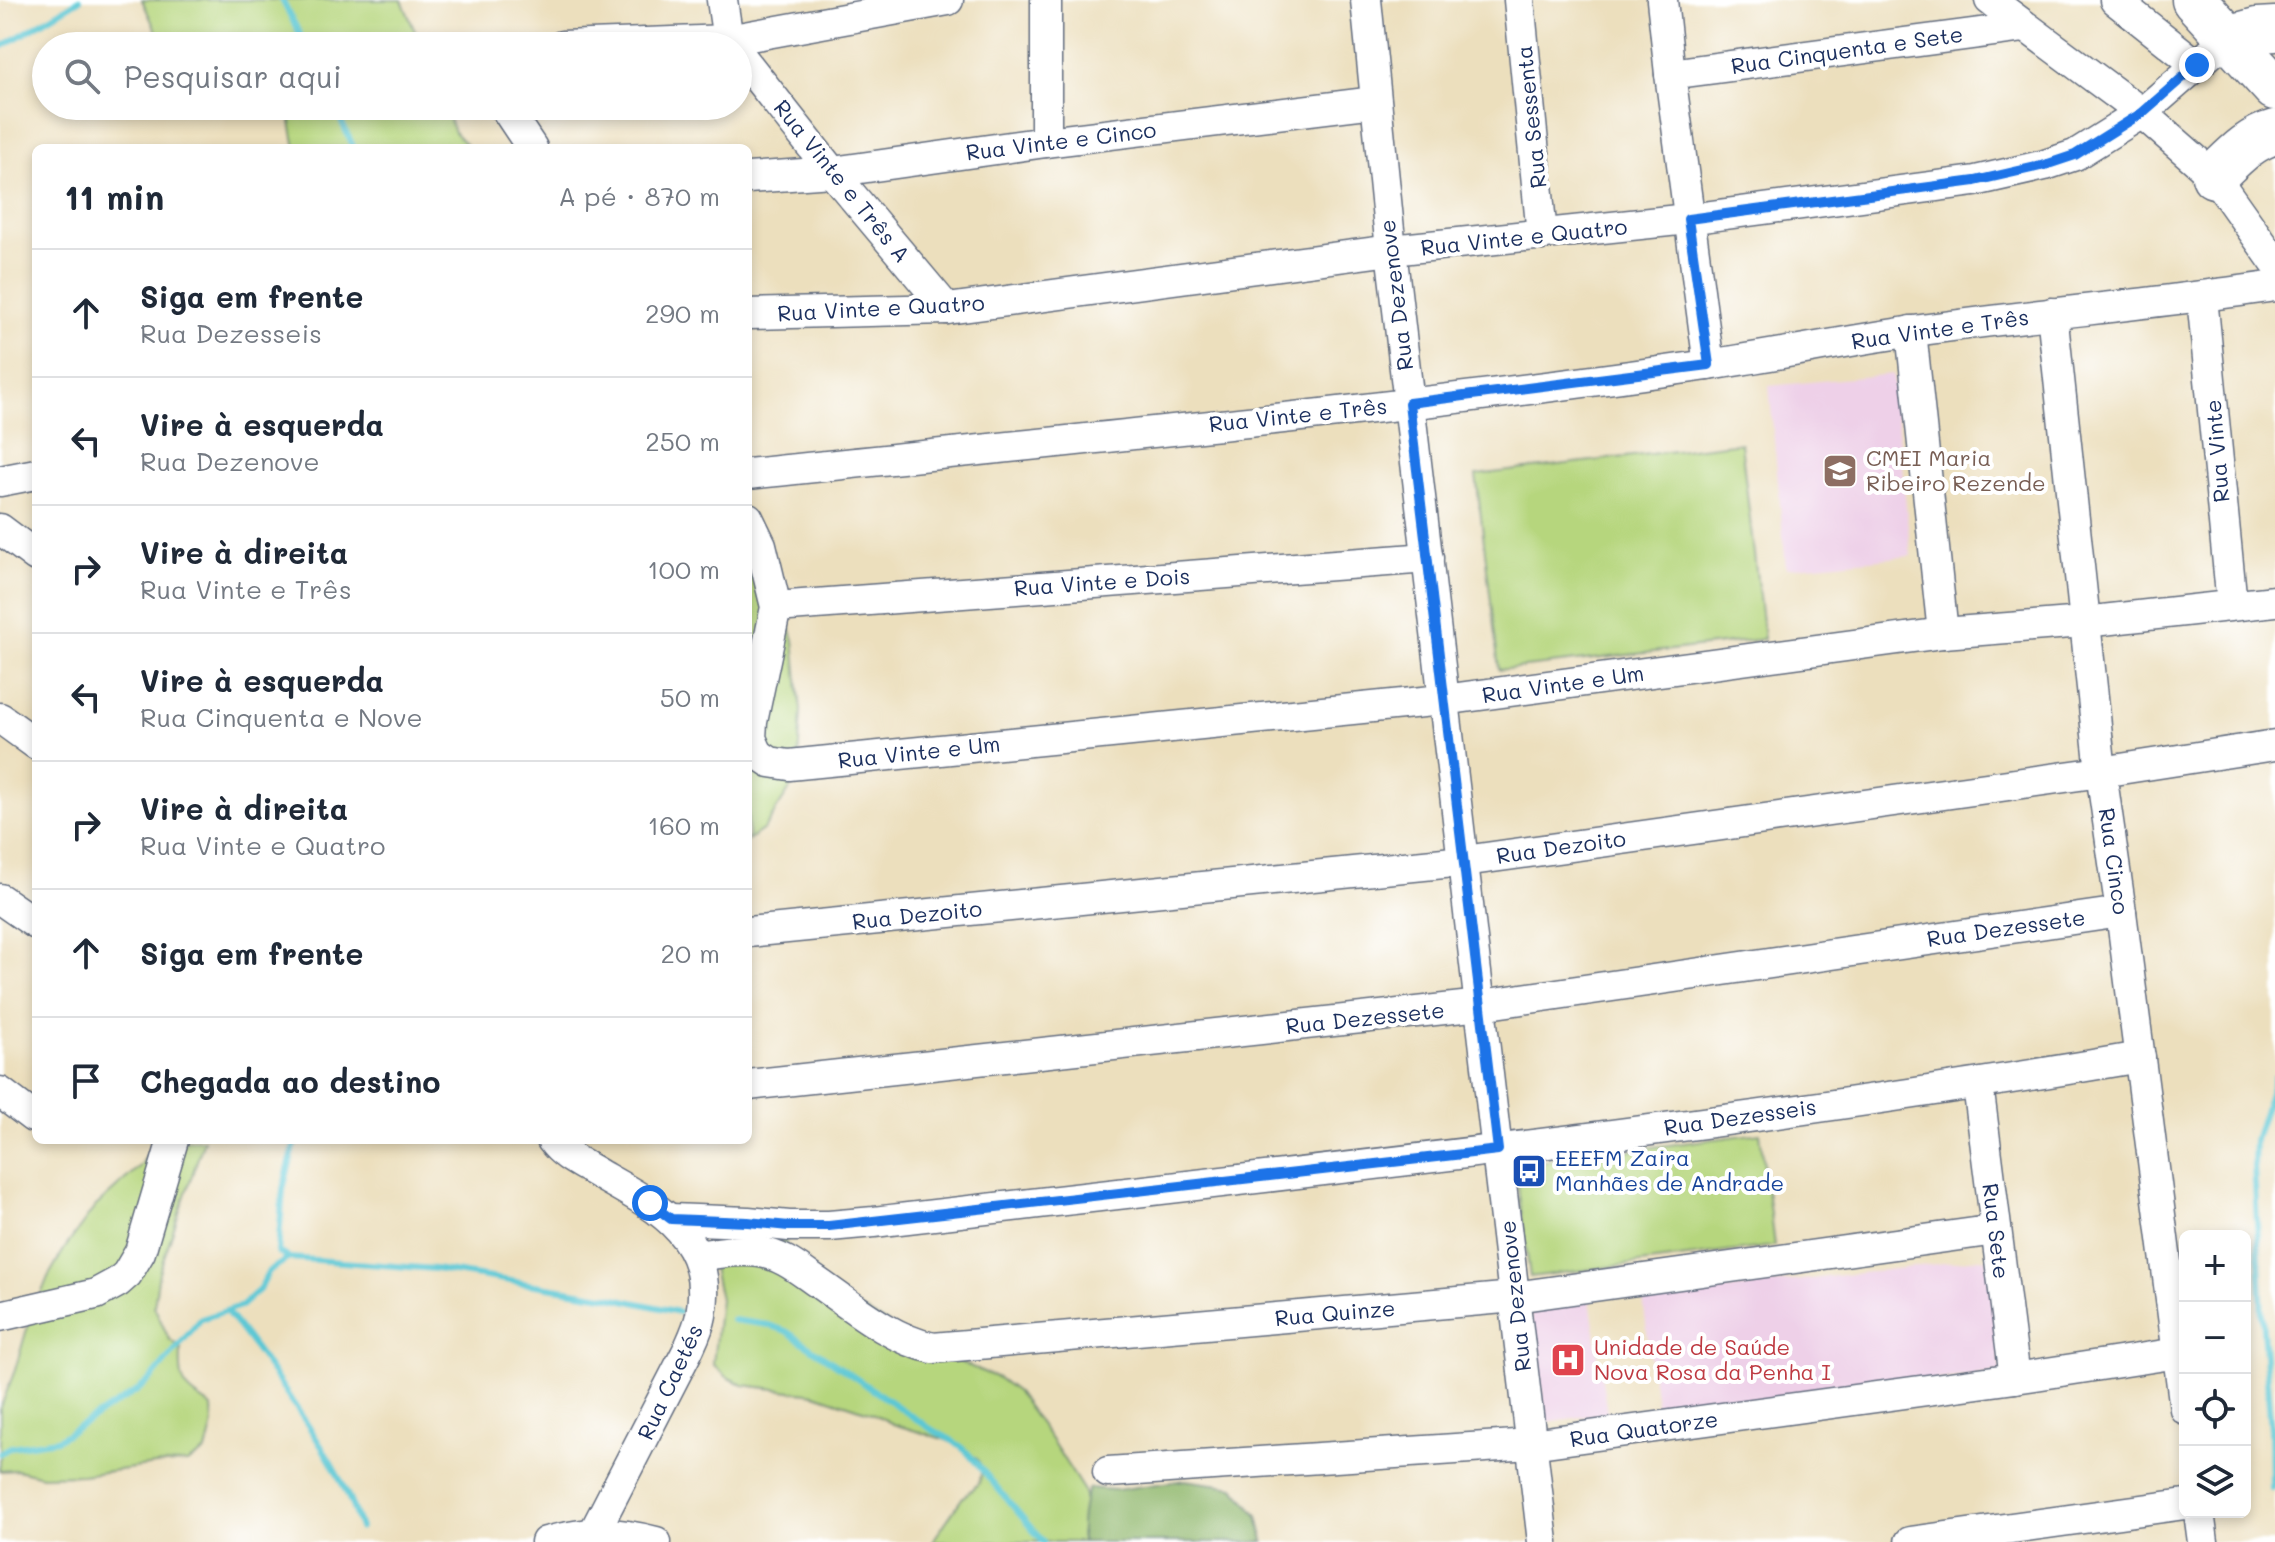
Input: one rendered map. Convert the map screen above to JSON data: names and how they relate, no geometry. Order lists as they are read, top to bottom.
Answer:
{
  "streets": {
    "street": [
      "Rua Cinquenta e Sete",
      "Rua Sessenta",
      "Rua Vinte e Cinco",
      "Rua Vinte e Três A",
      "Rua Vinte e Quatro",
      "Rua Dezenove",
      "Rua Vinte e Três",
      "Rua Vinte",
      "Rua Vinte e Dois",
      "Rua Vinte e Um",
      "Rua Dezoito",
      "Rua Cinco",
      "Rua Dezessete",
      "Rua Dezesseis",
      "Rua Sete",
      "Rua Quinze",
      "Rua Caetés",
      "Rua Quatorze"
    ]
  },
  "crossings": [
    ["Rua Sessenta", "Rua Vinte e Quatro"],
    ["Rua Vinte e Cinco", "Rua Vinte e Três A"],
    ["Rua Vinte e Cinco", "Rua Dezenove"],
    ["Rua Vinte e Três A", "Rua Vinte e Quatro"],
    ["Rua Vinte e Quatro", "Rua Dezenove"],
    ["Rua Dezenove", "Rua Vinte e Três"],
    ["Rua Dezenove", "Rua Vinte e Dois"],
    ["Rua Dezenove", "Rua Vinte e Um"],
    ["Rua Dezenove", "Rua Dezoito"],
    ["Rua Dezenove", "Rua Dezessete"],
    ["Rua Dezenove", "Rua Dezesseis"],
    ["Rua Dezenove", "Rua Quinze"],
    ["Rua Dezenove", "Rua Quatorze"],
    ["Rua Vinte e Três", "Rua Vinte"],
    ["Rua Vinte e Três", "Rua Cinco"],
    ["Rua Vinte", "Rua Vinte e Um"],
    ["Rua Vinte e Um", "Rua Cinco"],
    ["Rua Dezoito", "Rua Cinco"],
    ["Rua Cinco", "Rua Dezessete"],
    ["Rua Cinco", "Rua Dezesseis"],
    ["Rua Cinco", "Rua Quatorze"],
    ["Rua Dezesseis", "Rua Sete"],
    ["Rua Dezesseis", "Rua Caetés"],
    ["Rua Sete", "Rua Quinze"],
    ["Rua Sete", "Rua Quatorze"],
    ["Rua Quinze", "Rua Caetés"]
  ],
  "places": {
    "school or university": ["CMEI Maria Ribeiro Rezende"],
    "bus stop": ["EEEFM Zaira Manhães de Andrade"],
    "hospital": ["Unidade de Saúde Nova Rosa da Penha I"]
  },
  "page": {
    "search": "Pesquisar aqui",
    "heading": ["11 min", "A pé · 870 m"],
    "list": [
      ["Siga em frente", "Rua Dezesseis", "290 m"],
      ["Vire à esquerda", "Rua Dezenove", "250 m"],
      ["Vire à direita", "Rua Vinte e Três", "100 m"],
      ["Vire à esquerda", "Rua Cinquenta e Nove", "50 m"],
      ["Vire à direita", "Rua Vinte e Quatro", "160 m"],
      ["Siga em frente", "20 m"],
      "Chegada ao destino"
    ],
    "map_buttons": ["+", "−"]
  }
}
